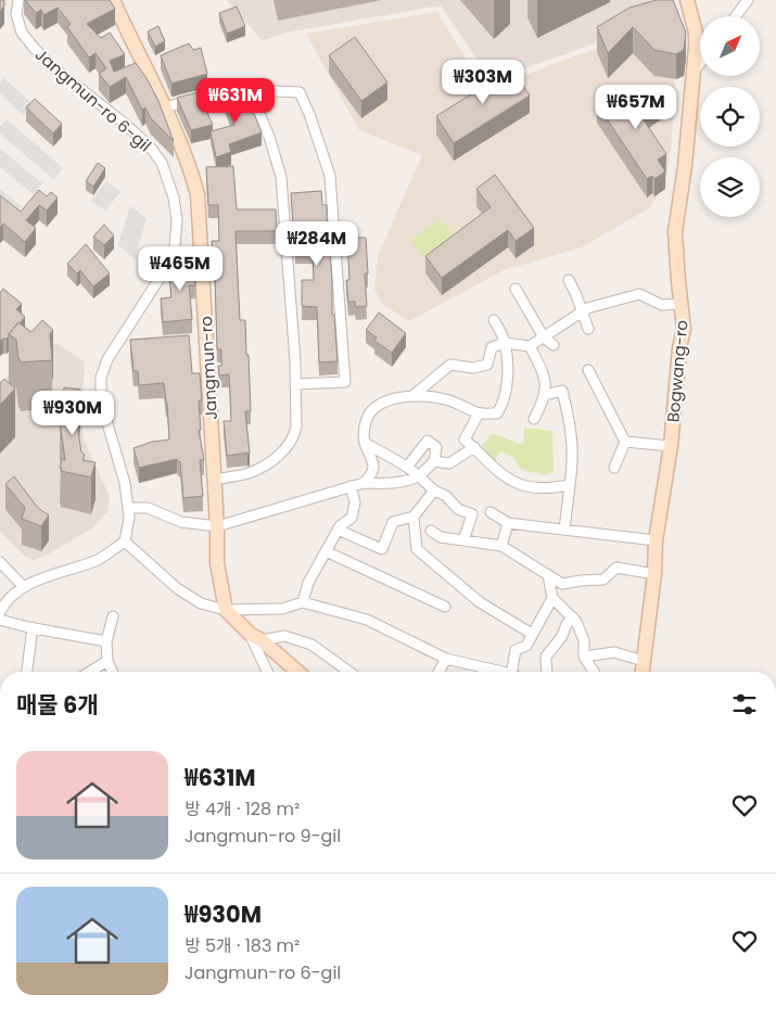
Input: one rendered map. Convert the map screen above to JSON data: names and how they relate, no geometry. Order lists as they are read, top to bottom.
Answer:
{
  "streets": {
    "street": ["Jangmun-ro 6-gil", "Jangmun-ro", "Bogwang-ro"]
  },
  "north": "top right",
  "page": {
    "price": [
      "₩303M",
      "₩631M",
      "₩657M",
      "₩284M",
      "₩465M",
      "₩930M"
    ],
    "heading": "매물 6개",
    "list": [
      {
        "name": "₩631M",
        "note": "방 4개 · 128 m² · Jangmun-ro 9-gil"
      },
      {
        "name": "₩930M",
        "note": "방 5개 · 183 m² · Jangmun-ro 6-gil"
      }
    ]
  }
}
